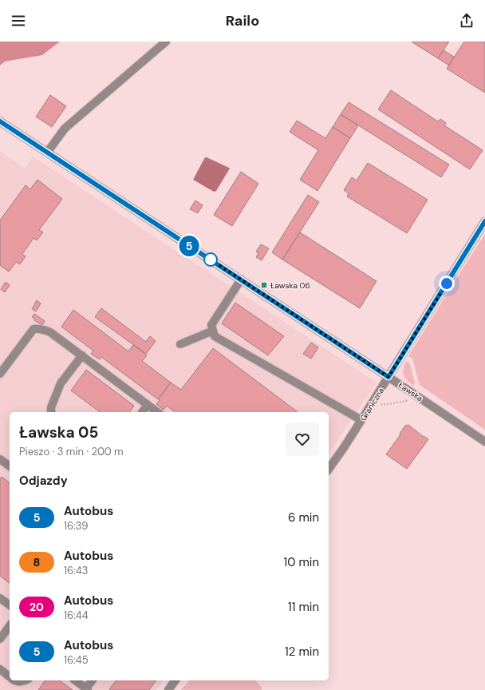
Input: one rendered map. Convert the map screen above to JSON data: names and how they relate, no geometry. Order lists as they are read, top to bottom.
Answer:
{
  "streets": {
    "street": ["Ławska", "Graniczna"]
  },
  "crossings": [
    ["Ławska", "Graniczna"]
  ],
  "places": {
    "transit": ["Ławska 06"]
  },
  "lines": ["bus line 5"],
  "page": {
    "header": "Railo",
    "on_map": "5",
    "heading": [
      ["Ławska 05", "Pieszo · 3 min · 200 m"],
      "Odjazdy"
    ],
    "list": [
      {
        "mark": "5",
        "name": "Autobus",
        "note": "16:39",
        "value": "6 min"
      },
      {
        "mark": "8",
        "name": "Autobus",
        "note": "16:43",
        "value": "10 min"
      },
      {
        "mark": "20",
        "name": "Autobus",
        "note": "16:44",
        "value": "11 min"
      },
      {
        "mark": "5",
        "name": "Autobus",
        "note": "16:45",
        "value": "12 min"
      }
    ]
  }
}
